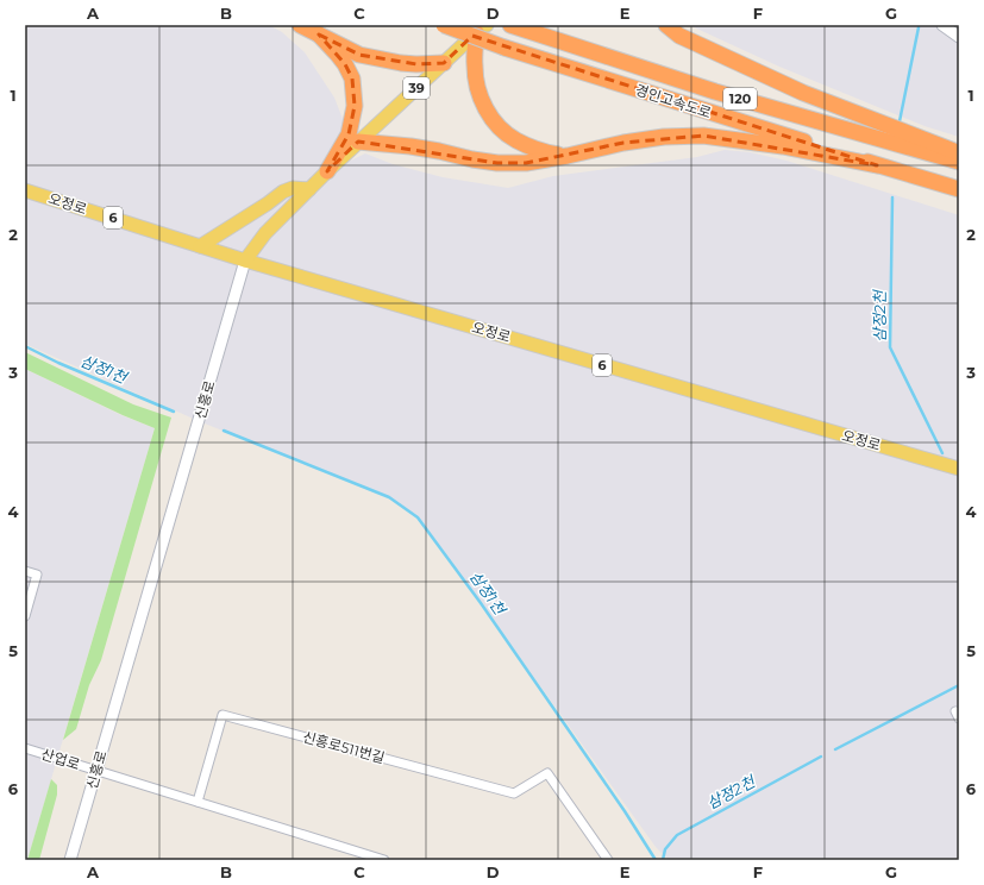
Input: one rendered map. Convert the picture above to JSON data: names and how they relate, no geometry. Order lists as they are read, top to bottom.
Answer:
{
  "streets": {
    "highway": ["120", "경인고속도로"],
    "main road": [
      "39",
      "오정로",
      "6",
      "신흥로"
    ],
    "street": ["신흥로511번길", "산업로"]
  },
  "crossings": [
    ["오정로", "신흥로"],
    ["신흥로", "산업로"],
    ["신흥로511번길", "산업로"]
  ],
  "water": ["삼정2천", "삼정1천"],
  "grid": {
    "columns": [
      "A",
      "B",
      "C",
      "D",
      "E",
      "F",
      "G"
    ],
    "rows": [
      "1",
      "2",
      "3",
      "4",
      "5",
      "6"
    ]
  }
}
